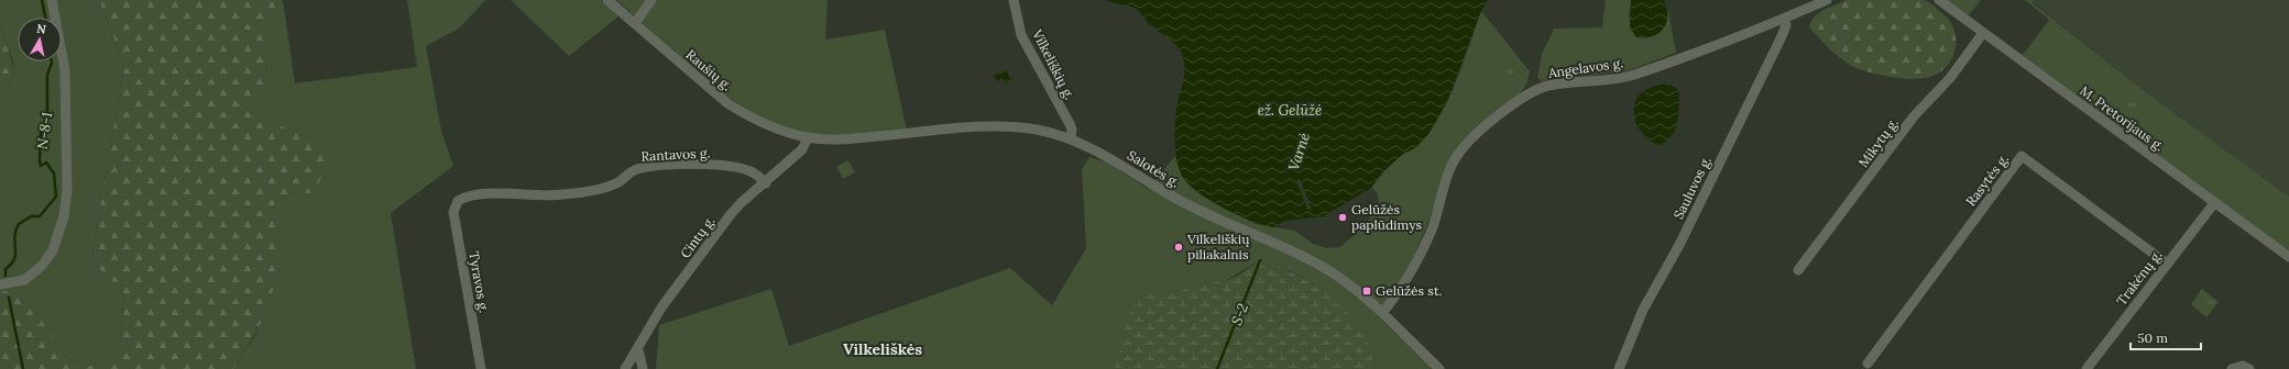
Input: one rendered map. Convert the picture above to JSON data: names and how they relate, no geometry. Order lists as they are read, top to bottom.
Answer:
{
  "streets": {
    "street": [
      "Vilkeliškių g.",
      "Angelavos g.",
      "Raušių g.",
      "M. Pretorijaus g.",
      "Mikytų g.",
      "Rantavos g.",
      "Salotės g.",
      "Rasytės g.",
      "Sauluvos g.",
      "Cintų g.",
      "Trakėnų g.",
      "Tyravos g."
    ]
  },
  "crossings": [
    ["Vilkeliškių g.", "Salotės g."],
    ["Angelavos g.", "Salotės g."],
    ["Angelavos g.", "Sauluvos g."],
    ["Raušių g.", "Salotės g."],
    ["Raušių g.", "Cintų g."],
    ["M. Pretorijaus g.", "Mikytų g."],
    ["M. Pretorijaus g.", "Trakėnų g."],
    ["Rantavos g.", "Cintų g."],
    ["Rantavos g.", "Tyravos g."],
    ["Salotės g.", "Cintų g."],
    ["Rasytės g.", "Trakėnų g."]
  ],
  "districts": ["Vilkeliškės"],
  "water": [
    "ež. Gelūžė",
    "N-8-1",
    "Varnė",
    "S-2"
  ],
  "places": {
    "other": ["Gelūžės paplūdimys", "Vilkeliškių piliakalnis"],
    "transit": ["Gelūžės st."]
  },
  "scale_bar": "50 m",
  "north": "top"
}
